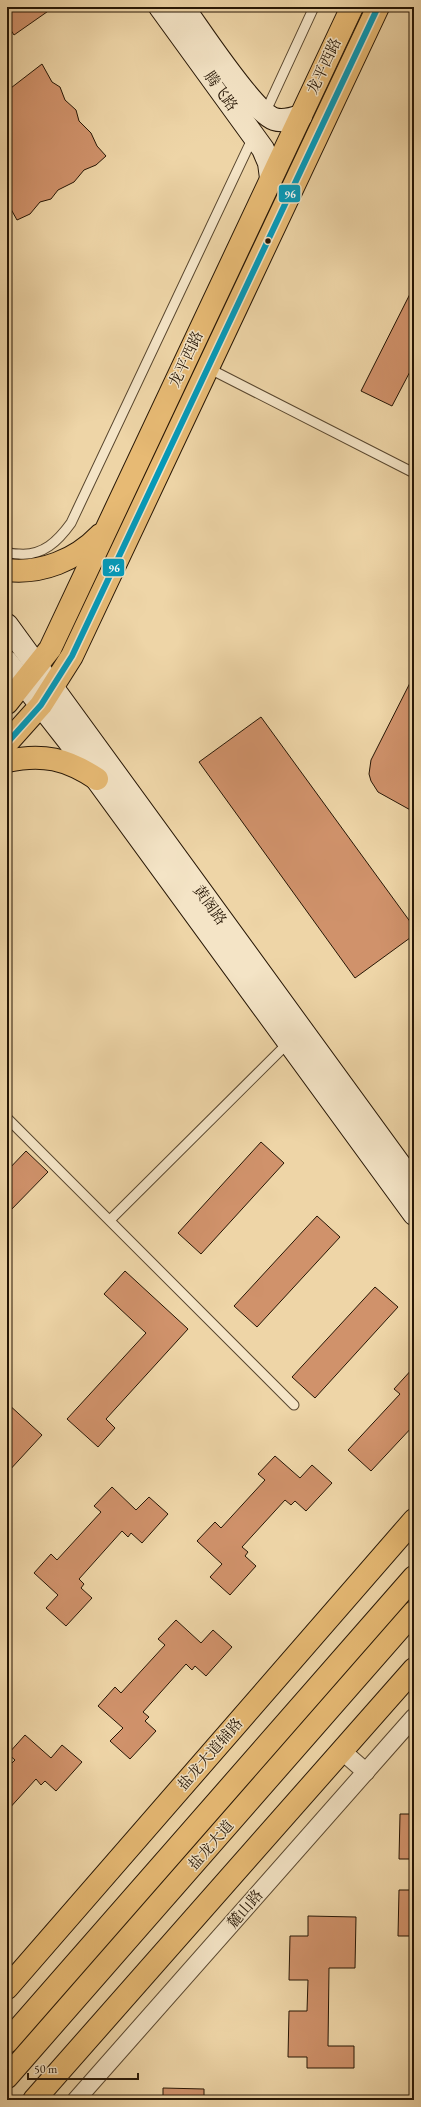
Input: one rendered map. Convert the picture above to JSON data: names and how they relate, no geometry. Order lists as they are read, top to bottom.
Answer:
{
  "streets": {
    "main road": [
      "龙平西路",
      "腾飞路",
      "黄阁路",
      "盐龙大道辅路",
      "盐龙大道"
    ],
    "street": ["麓山路"]
  },
  "crossings": [
    ["龙平西路", "腾飞路"],
    ["龙平西路", "黄阁路"]
  ],
  "lines": ["transit line 96"],
  "scale_bar": "50 m"
}
